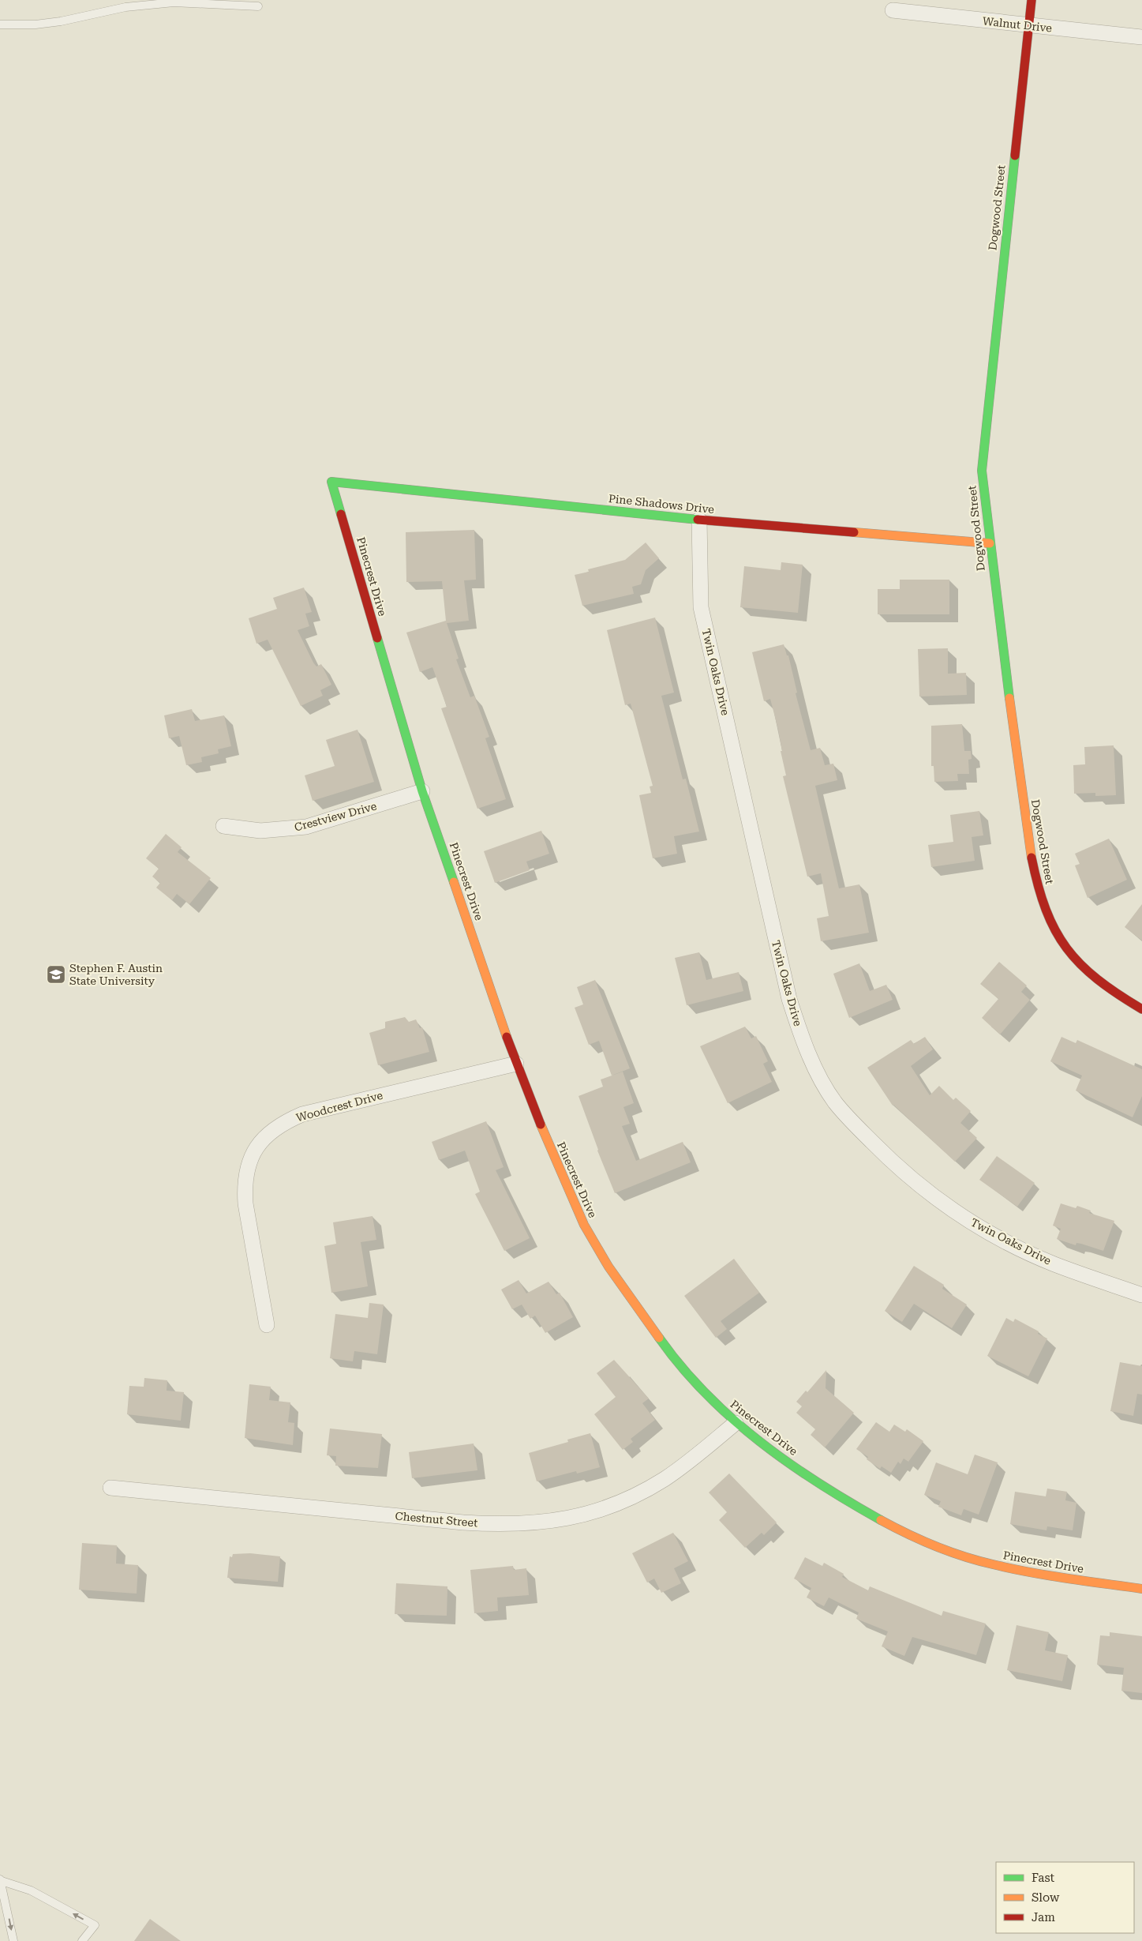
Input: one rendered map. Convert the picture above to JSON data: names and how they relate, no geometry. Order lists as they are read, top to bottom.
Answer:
{
  "streets": {
    "street": [
      "Walnut Drive",
      "Dogwood Street",
      "Pine Shadows Drive",
      "Pinecrest Drive",
      "Twin Oaks Drive",
      "Crestview Drive",
      "Woodcrest Drive",
      "Chestnut Street"
    ]
  },
  "crossings": [
    ["Walnut Drive", "Dogwood Street"],
    ["Dogwood Street", "Pine Shadows Drive"],
    ["Pine Shadows Drive", "Pinecrest Drive"],
    ["Pine Shadows Drive", "Twin Oaks Drive"],
    ["Pinecrest Drive", "Crestview Drive"],
    ["Pinecrest Drive", "Woodcrest Drive"],
    ["Pinecrest Drive", "Chestnut Street"]
  ],
  "places": {
    "school or university": ["Stephen F. Austin State University"]
  },
  "legend": ["Fast", "Slow", "Jam"]
}
